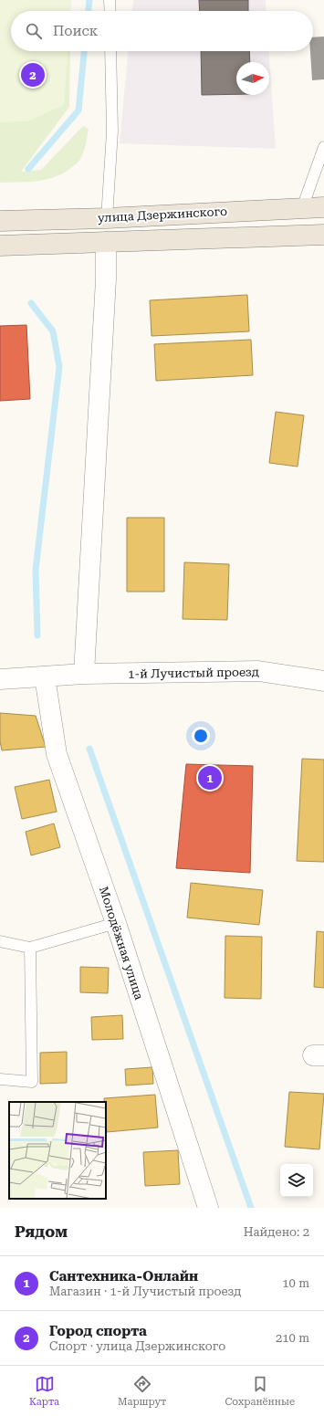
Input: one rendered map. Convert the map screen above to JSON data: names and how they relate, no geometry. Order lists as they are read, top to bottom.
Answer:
{
  "streets": {
    "main road": ["улица Дзержинского"],
    "street": ["1-й Лучистый проезд", "Молодёжная улица"]
  },
  "crossings": [
    ["1-й Лучистый проезд", "Молодёжная улица"]
  ],
  "north": "right",
  "page": {
    "search": "Поиск",
    "pins": ["2", "1"],
    "heading": ["Рядом", "Найдено: 2"],
    "list": [
      {
        "mark": "1",
        "name": "Сантехника-Онлайн",
        "note": "Магазин · 1-й Лучистый проезд",
        "value": "10 m"
      },
      {
        "mark": "2",
        "name": "Город спорта",
        "note": "Спорт · улица Дзержинского",
        "value": "210 m"
      }
    ],
    "nav": ["Карта", "Маршрут", "Сохранённые"]
  }
}
